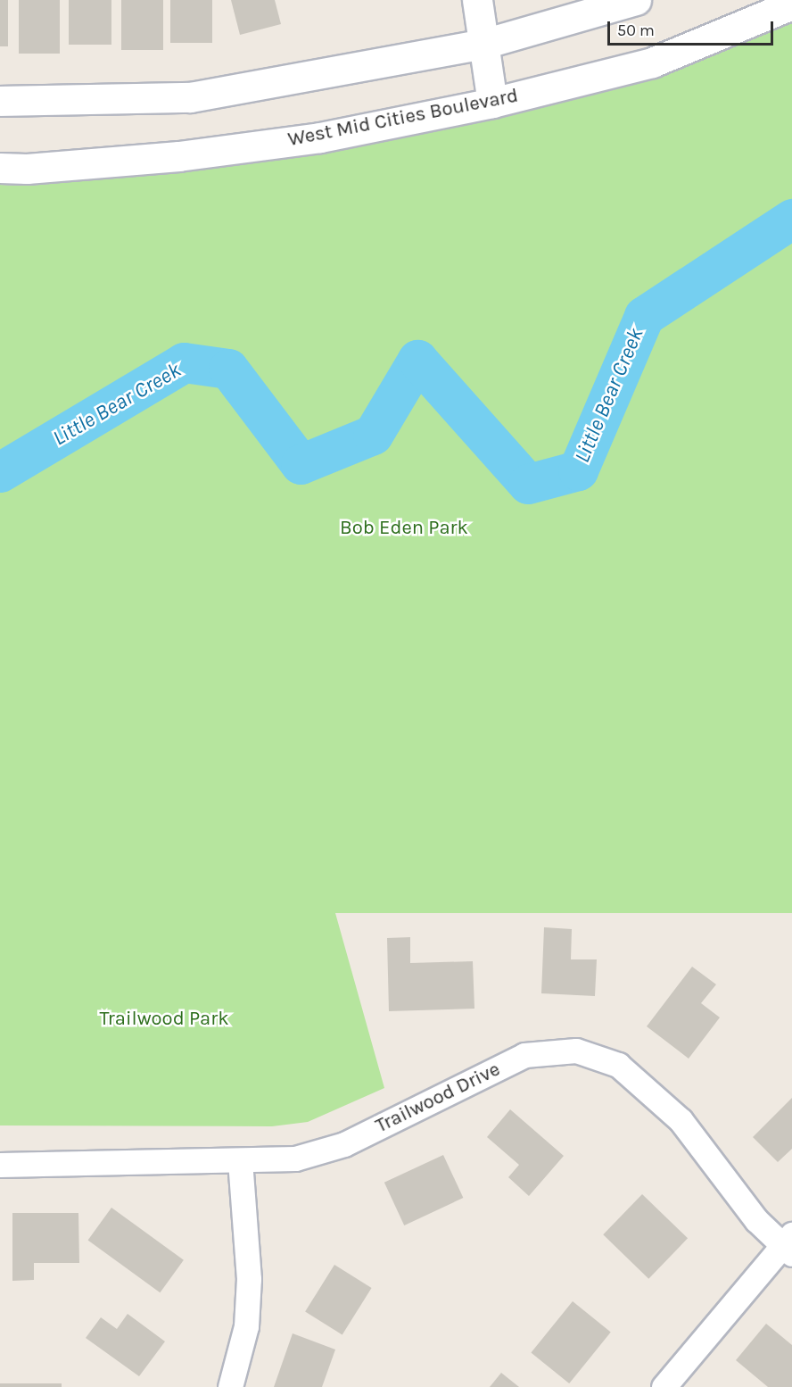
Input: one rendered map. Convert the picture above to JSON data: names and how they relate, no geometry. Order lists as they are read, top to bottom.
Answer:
{
  "streets": {
    "main road": ["West Mid Cities Boulevard"],
    "street": ["Trailwood Drive"]
  },
  "water": ["Little Bear Creek"],
  "parks": ["Bob Eden Park", "Trailwood Park"],
  "scale_bar": "50 m"
}
